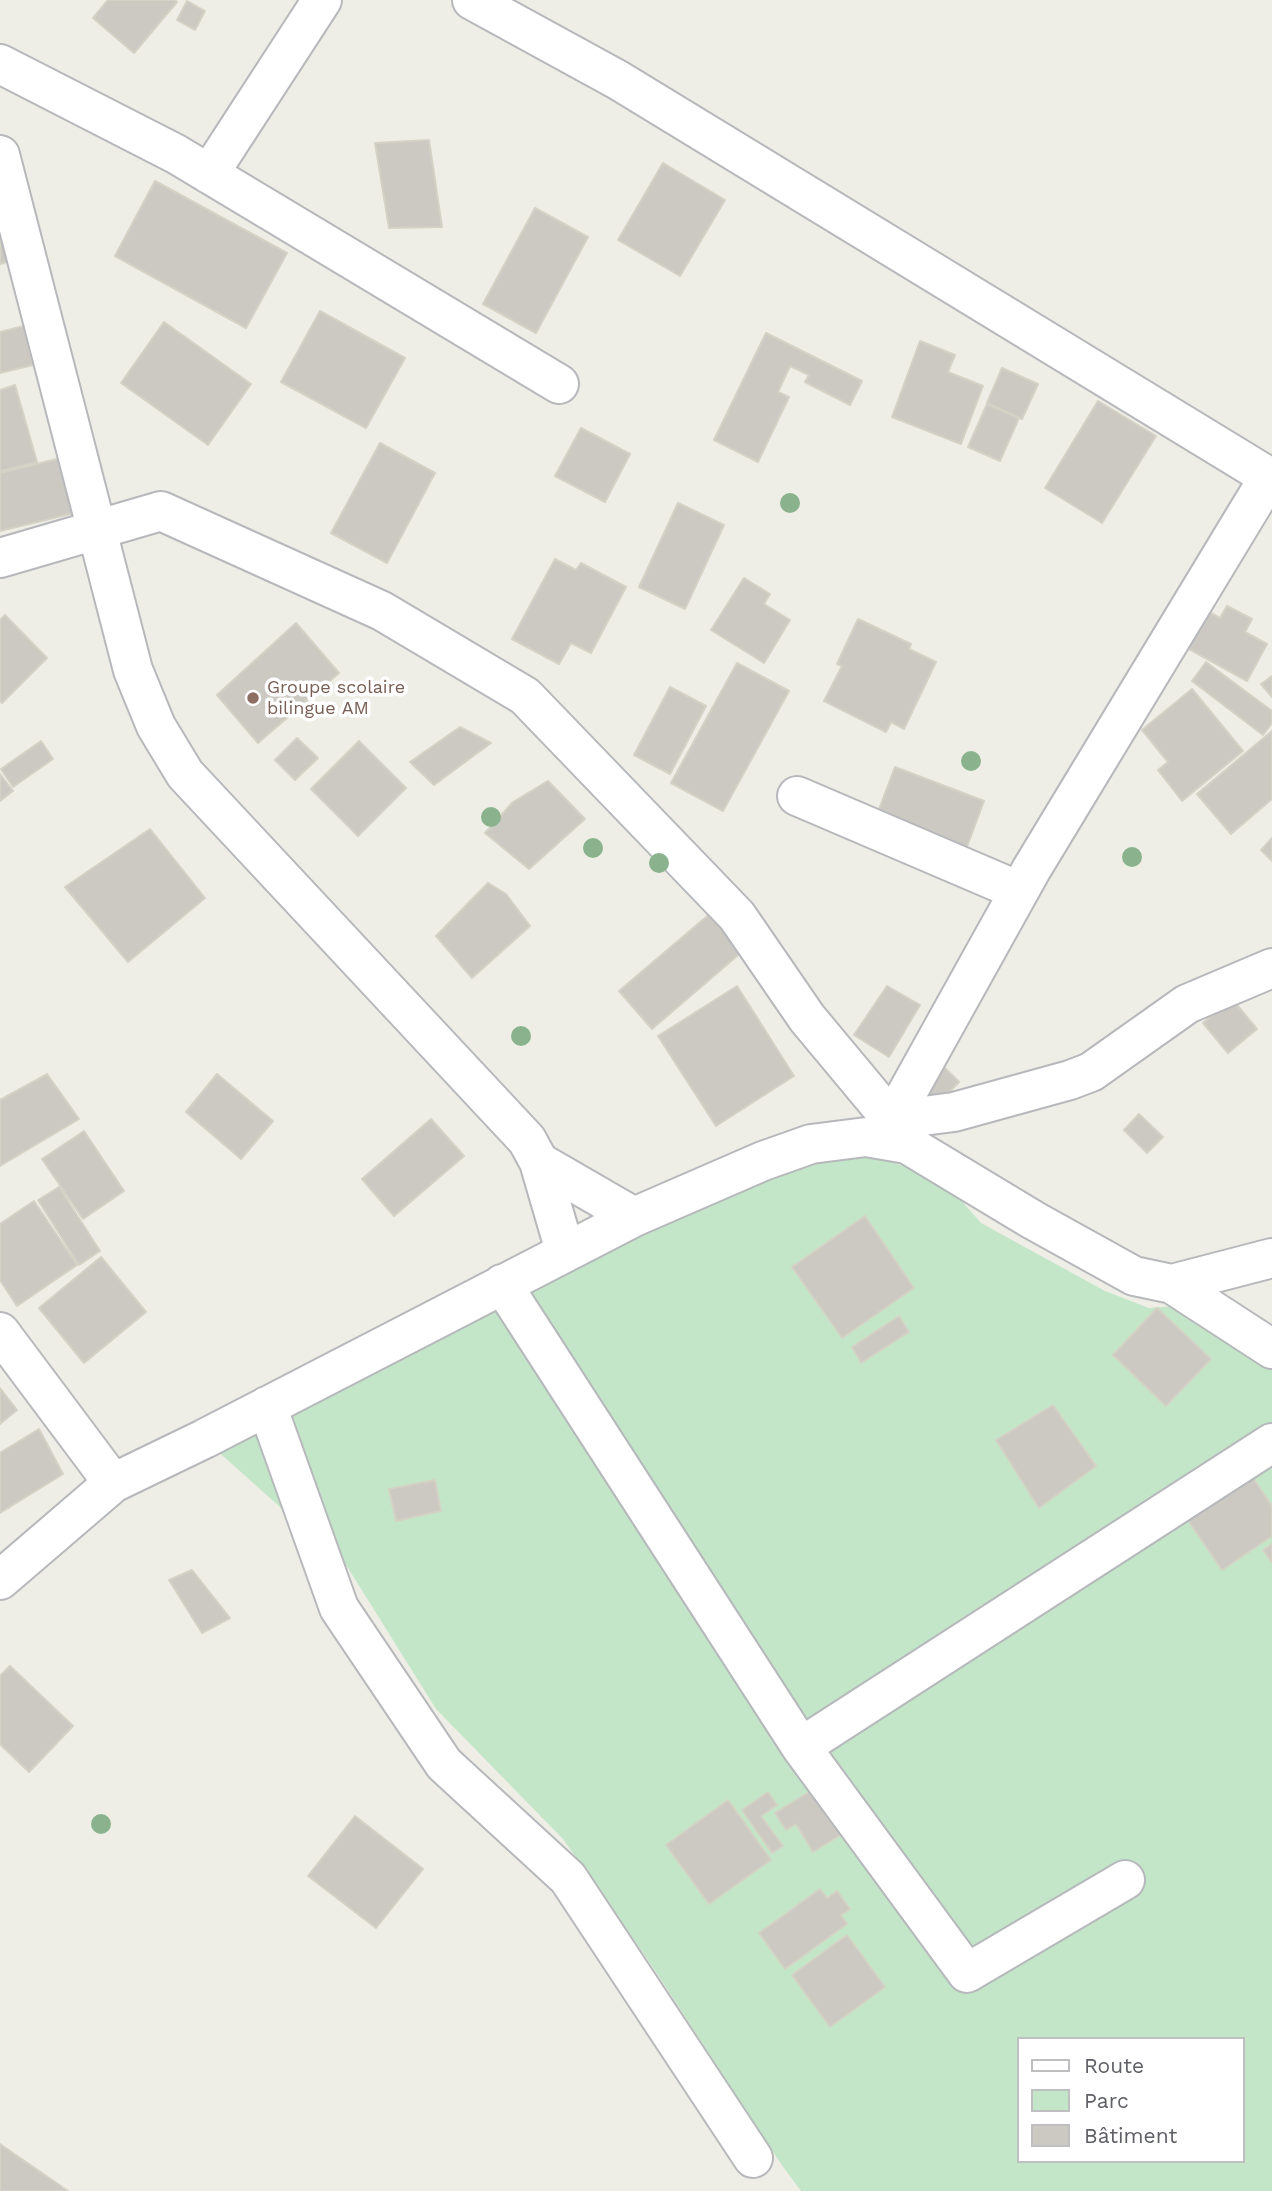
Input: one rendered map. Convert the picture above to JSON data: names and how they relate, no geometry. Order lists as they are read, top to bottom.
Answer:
{
  "places": ["Groupe scolaire bilingue AM"],
  "legend": ["Route", "Parc", "Bâtiment"]
}
